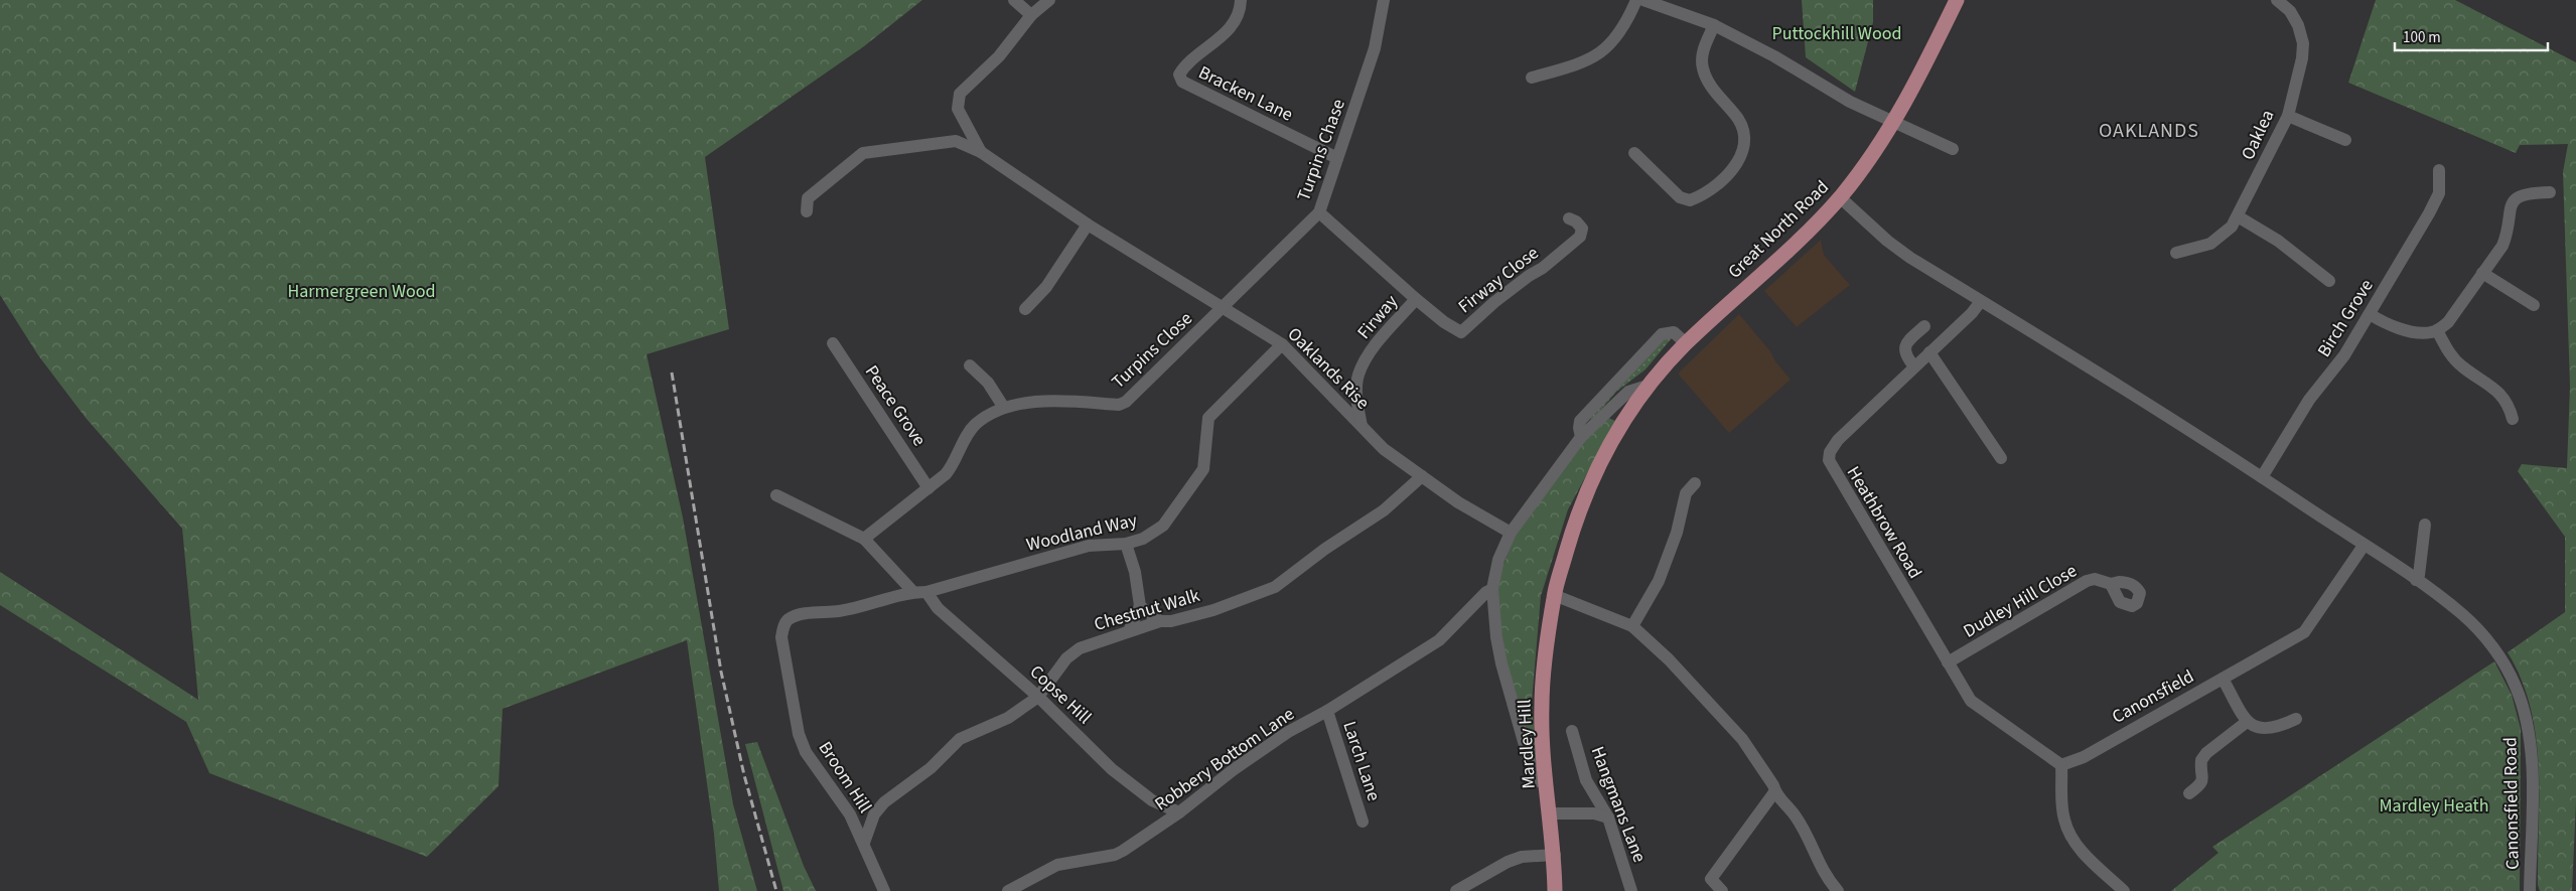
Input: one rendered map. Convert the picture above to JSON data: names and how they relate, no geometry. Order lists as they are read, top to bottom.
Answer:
{
  "streets": {
    "main road": ["Great North Road", "Mardley Hill"],
    "street": [
      "Bracken Lane",
      "Oaklea",
      "Turpins Chase",
      "Firway Close",
      "Firway",
      "Birch Grove",
      "Turpins Close",
      "Oaklands Rise",
      "Peace Grove",
      "Heathbrow Road",
      "Woodland Way",
      "Dudley Hill Close",
      "Chestnut Walk",
      "Copse Hill",
      "Canonsfield",
      "Robbery Bottom Lane",
      "Larch Lane",
      "Broom Hill",
      "Canonsfield Road",
      "Hangmans Lane"
    ]
  },
  "crossings": [
    ["Bracken Lane", "Turpins Chase"],
    ["Turpins Chase", "Firway"],
    ["Turpins Chase", "Turpins Close"],
    ["Turpins Chase", "Oaklands Rise"],
    ["Great North Road", "Mardley Hill"],
    ["Firway Close", "Firway"],
    ["Firway", "Oaklands Rise"],
    ["Birch Grove", "Canonsfield Road"],
    ["Turpins Close", "Oaklands Rise"],
    ["Turpins Close", "Peace Grove"],
    ["Oaklands Rise", "Woodland Way"],
    ["Oaklands Rise", "Chestnut Walk"],
    ["Heathbrow Road", "Dudley Hill Close"],
    ["Heathbrow Road", "Canonsfield Road"],
    ["Woodland Way", "Copse Hill"],
    ["Woodland Way", "Broom Hill"],
    ["Chestnut Walk", "Copse Hill"],
    ["Chestnut Walk", "Broom Hill"],
    ["Copse Hill", "Robbery Bottom Lane"],
    ["Canonsfield", "Canonsfield Road"],
    ["Robbery Bottom Lane", "Larch Lane"]
  ],
  "districts": ["OAKLANDS"],
  "parks": ["Puttockhill Wood", "Harmergreen Wood", "Mardley Heath"],
  "scale_bar": "100 m"
}
